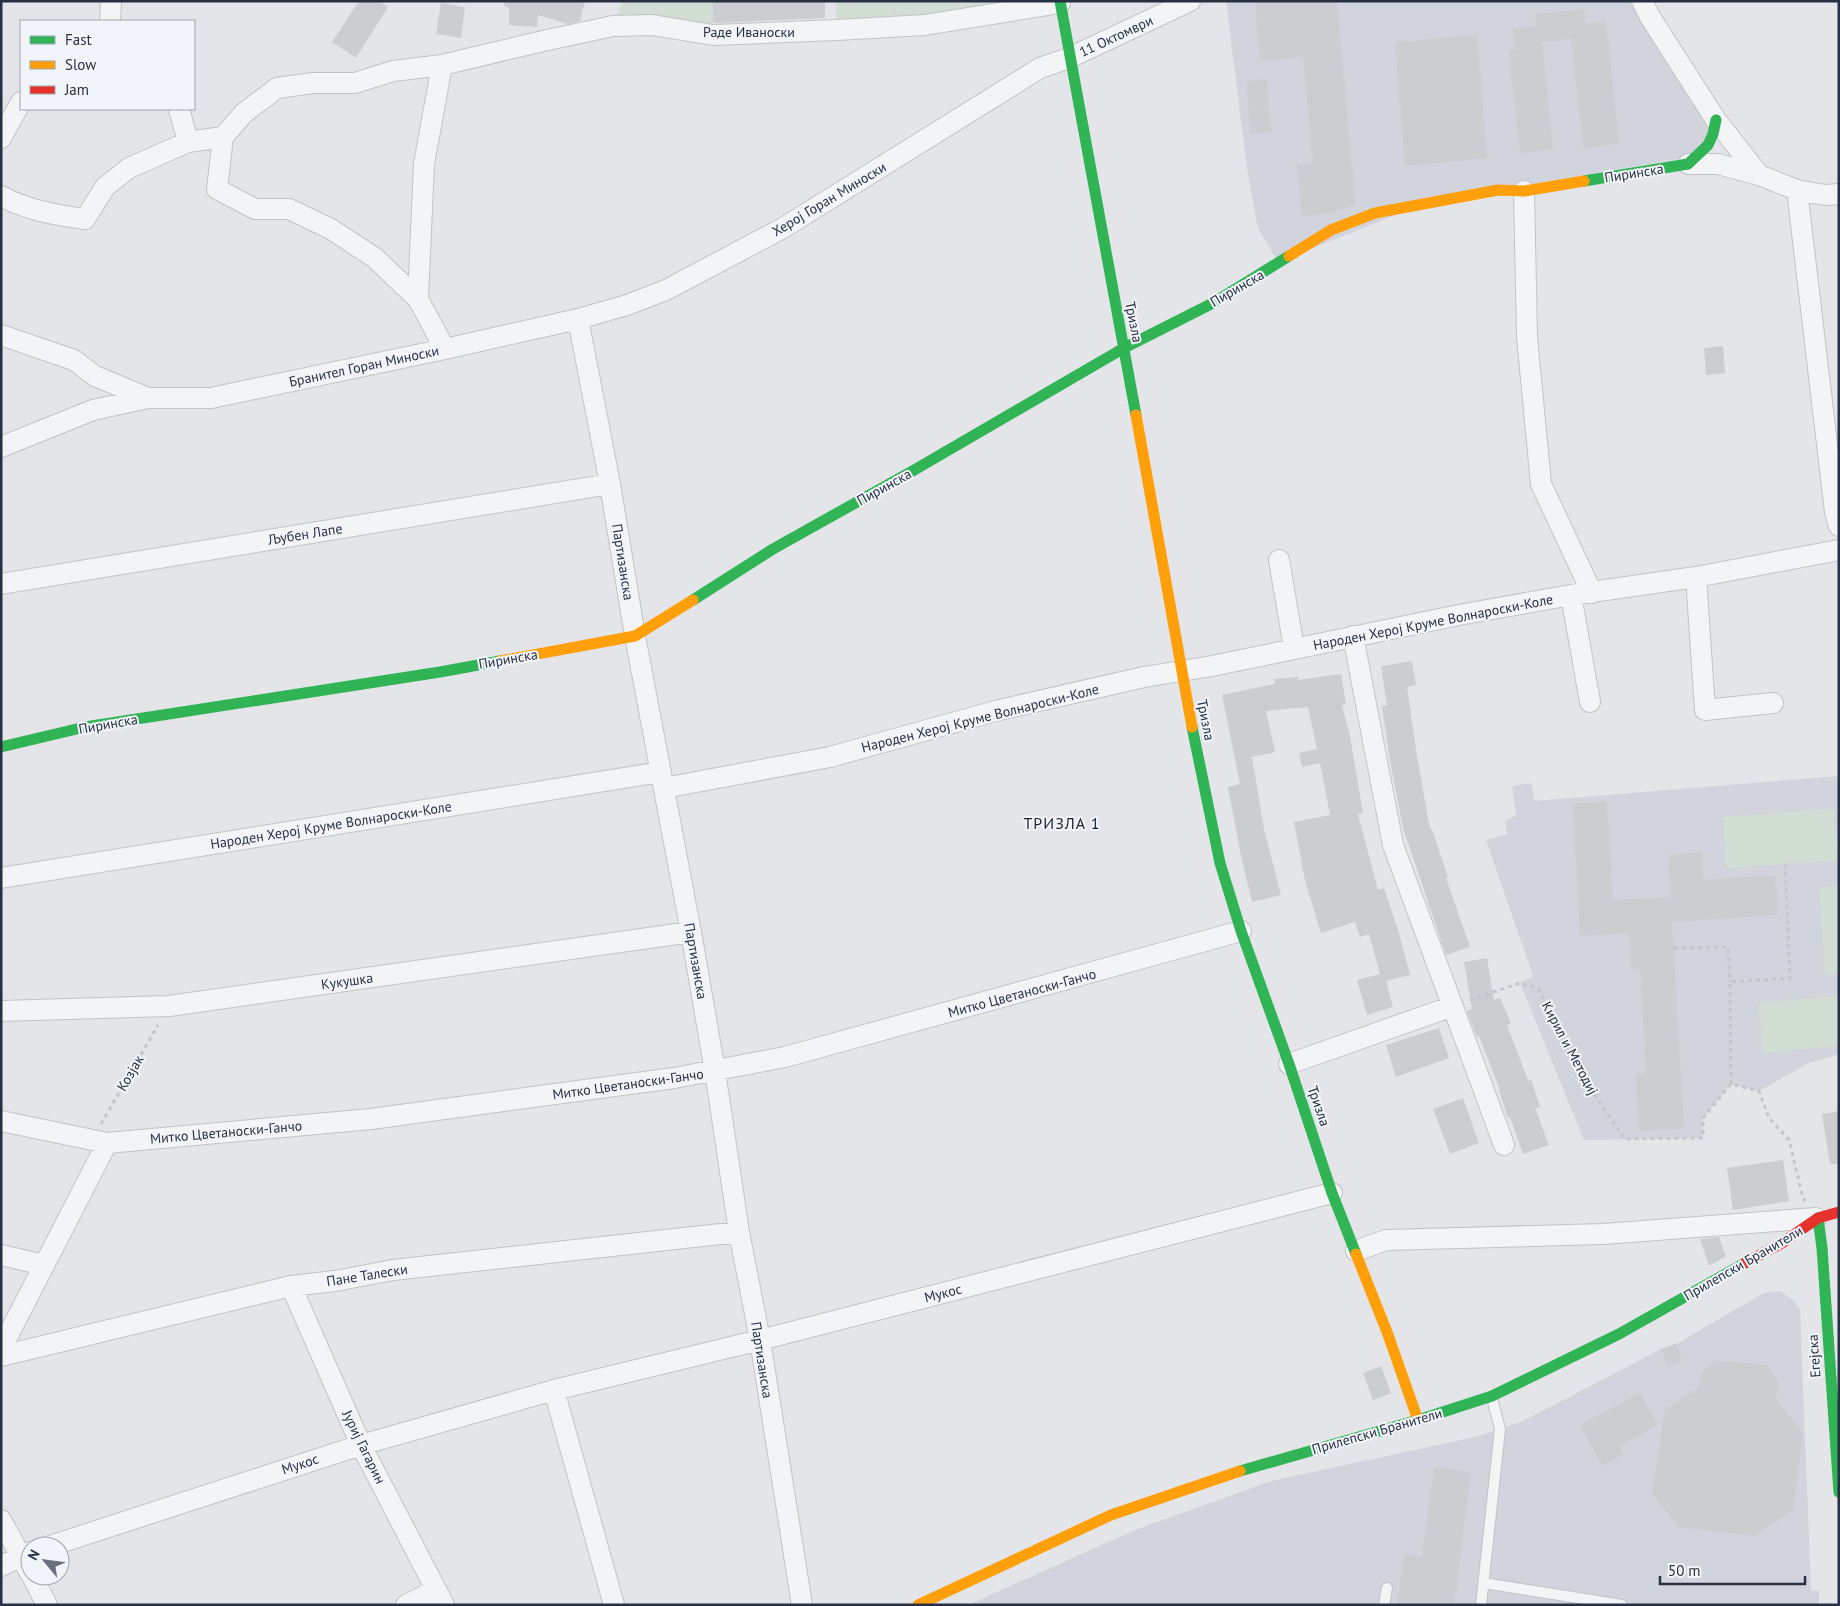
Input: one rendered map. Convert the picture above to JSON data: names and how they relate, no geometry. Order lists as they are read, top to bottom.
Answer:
{
  "streets": {
    "street": [
      "Раде Иваноски",
      "11 Октомври",
      "Пиринска",
      "Херој Горан Миноски",
      "Тризла",
      "Бранител Горан Миноски",
      "Љубен Лапе",
      "Партизанска",
      "Народен Херој Круме Волнароски-Коле",
      "Кукушка",
      "Митко Цветаноски-Ганчо",
      "Прилепски Бранители",
      "Пане Талески",
      "Мукос",
      "Егејска",
      "Јуриј Гагарин"
    ],
    "path": ["Кирил и Методиј", "Козјак"]
  },
  "crossings": [
    ["Раде Иваноски", "Тризла"],
    ["11 Октомври", "Херој Горан Миноски"],
    ["11 Октомври", "Тризла"],
    ["Пиринска", "Тризла"],
    ["Пиринска", "Партизанска"],
    ["Херој Горан Миноски", "Тризла"],
    ["Херој Горан Миноски", "Бранител Горан Миноски"],
    ["Херој Горан Миноски", "Партизанска"],
    ["Тризла", "Народен Херој Круме Волнароски-Коле"],
    ["Тризла", "Митко Цветаноски-Ганчо"],
    ["Тризла", "Прилепски Бранители"],
    ["Тризла", "Мукос"],
    ["Бранител Горан Миноски", "Партизанска"],
    ["Љубен Лапе", "Партизанска"],
    ["Партизанска", "Народен Херој Круме Волнароски-Коле"],
    ["Партизанска", "Кукушка"],
    ["Партизанска", "Митко Цветаноски-Ганчо"],
    ["Партизанска", "Пане Талески"],
    ["Партизанска", "Мукос"],
    ["Кукушка", "Козјак"],
    ["Митко Цветаноски-Ганчо", "Козјак"],
    ["Прилепски Бранители", "Егејска"],
    ["Пане Талески", "Јуриј Гагарин"],
    ["Мукос", "Јуриј Гагарин"]
  ],
  "districts": ["ТРИЗЛА 1"],
  "legend": ["Fast", "Slow", "Jam"],
  "scale_bar": "50 m",
  "north": "top left"
}
